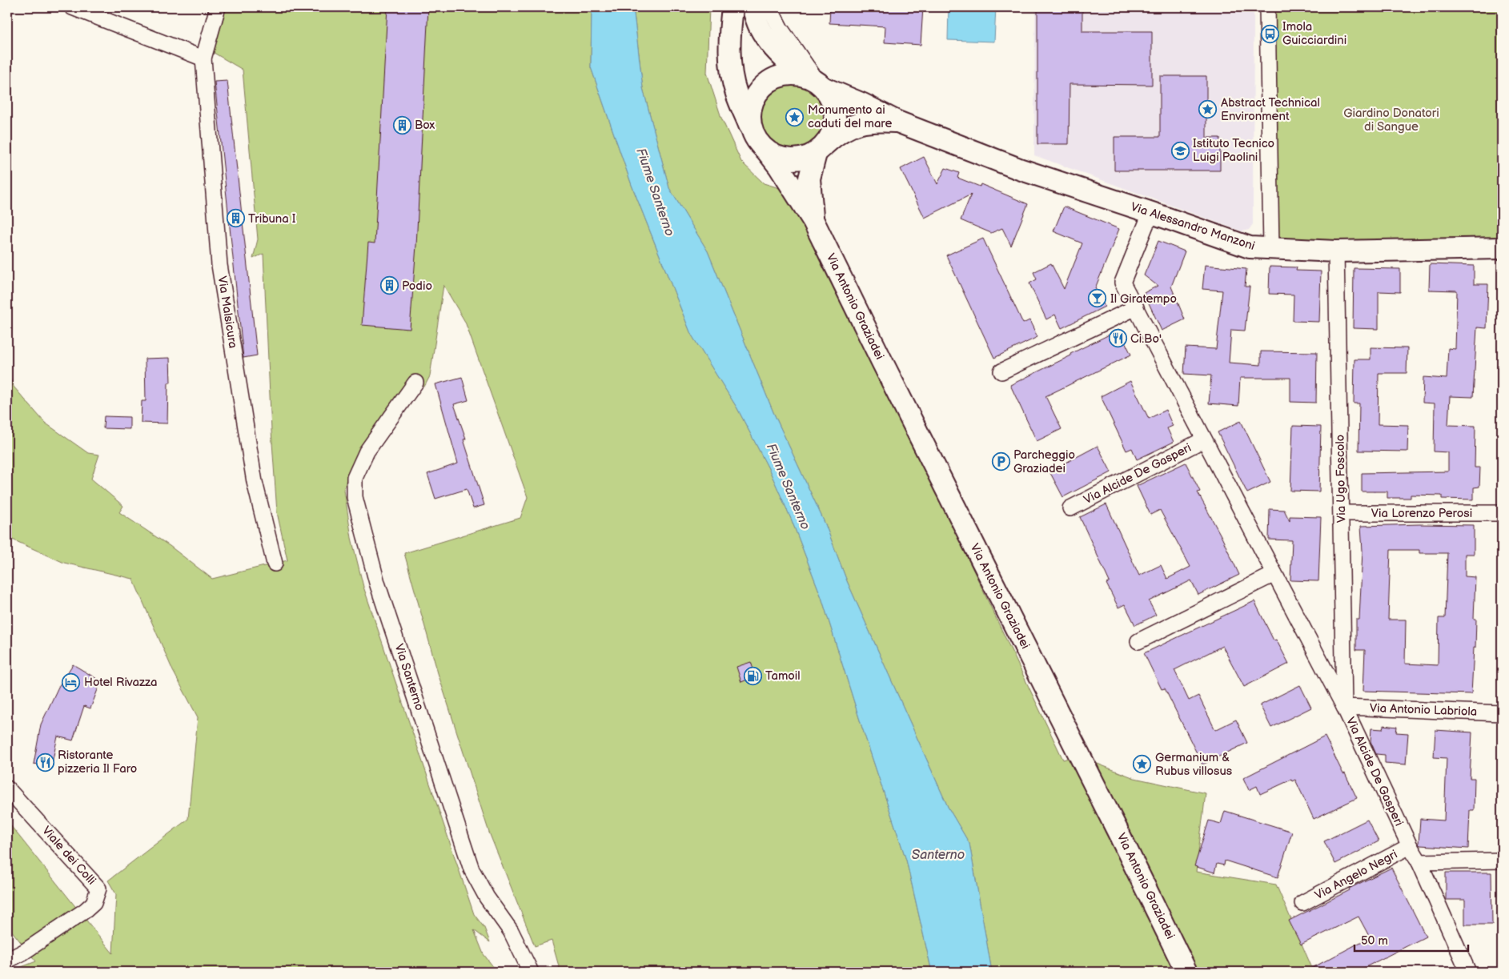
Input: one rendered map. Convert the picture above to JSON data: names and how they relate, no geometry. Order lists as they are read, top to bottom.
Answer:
{
  "streets": {
    "street": [
      "Via Alessandro Manzoni",
      "Via Antonio Graziadei",
      "Via Malsicura",
      "Via Alcide De Gasperi",
      "Via Ugo Foscolo",
      "Via Lorenzo Perosi",
      "Via Santerno",
      "Via Antonio Labriola",
      "Viale dei Colli",
      "Via Angelo Negri"
    ]
  },
  "crossings": [
    ["Via Alessandro Manzoni", "Via Antonio Graziadei"],
    ["Via Alessandro Manzoni", "Via Alcide De Gasperi"],
    ["Via Alessandro Manzoni", "Via Ugo Foscolo"],
    ["Via Alcide De Gasperi", "Via Ugo Foscolo"],
    ["Via Alcide De Gasperi", "Via Antonio Labriola"],
    ["Via Alcide De Gasperi", "Via Angelo Negri"],
    ["Via Ugo Foscolo", "Via Lorenzo Perosi"],
    ["Via Ugo Foscolo", "Via Antonio Labriola"]
  ],
  "water": ["Fiume Santerno", "Santerno"],
  "parks": ["Giardino Donatori di Sangue"],
  "places": {
    "bus stop": ["Imola Guicciardini"],
    "place": ["Abstract Technical Environment", "Monumento ai caduti del mare", "Germanium & Rubus villosus"],
    "building": ["Box", "Tribuna I", "Podio"],
    "school or university": ["Istituto Tecnico Luigi Paolini"],
    "bar": ["Il Giratempo"],
    "restaurant": ["Ci.Bo'", "Ristorante pizzeria Il Faro"],
    "parking": ["Parcheggio Graziadei"],
    "fuel station": ["Tamoil"],
    "hotel": ["Hotel Rivazza"]
  },
  "scale_bar": "50 m"
}
